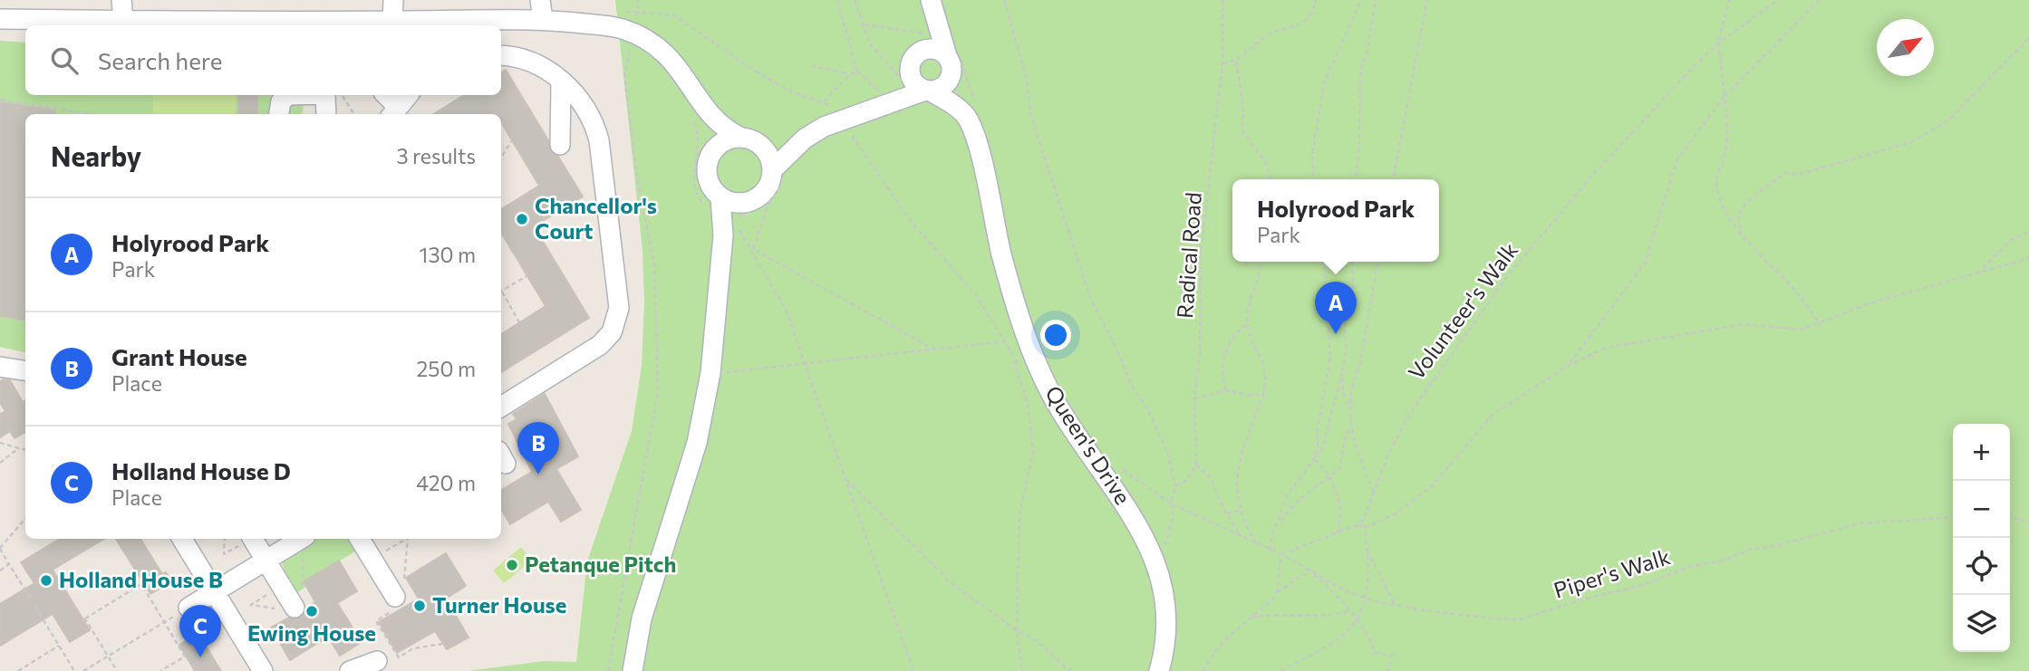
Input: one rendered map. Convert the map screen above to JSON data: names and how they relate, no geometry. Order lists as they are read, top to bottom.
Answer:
{
  "streets": {
    "street": ["Queen's Drive"],
    "path": ["Radical Road", "Volunteer's Walk", "Piper's Walk"]
  },
  "crossings": [
    ["Volunteer's Walk", "Piper's Walk"]
  ],
  "places": [
    "Chancellor's Court",
    "Petanque Pitch",
    "Holland House B",
    "Turner House",
    "Ewing House"
  ],
  "north": "top right",
  "page": {
    "search": "Search here",
    "heading": ["Nearby", "3 results"],
    "popup": ["Holyrood Park", "Park"],
    "list": [
      {
        "mark": "A",
        "name": "Holyrood Park",
        "note": "Park",
        "value": "130 m"
      },
      {
        "mark": "B",
        "name": "Grant House",
        "note": "Place",
        "value": "250 m"
      },
      {
        "mark": "C",
        "name": "Holland House D",
        "note": "Place",
        "value": "420 m"
      }
    ],
    "pins": ["A", "B", "C"],
    "map_buttons": ["+", "−"]
  }
}
